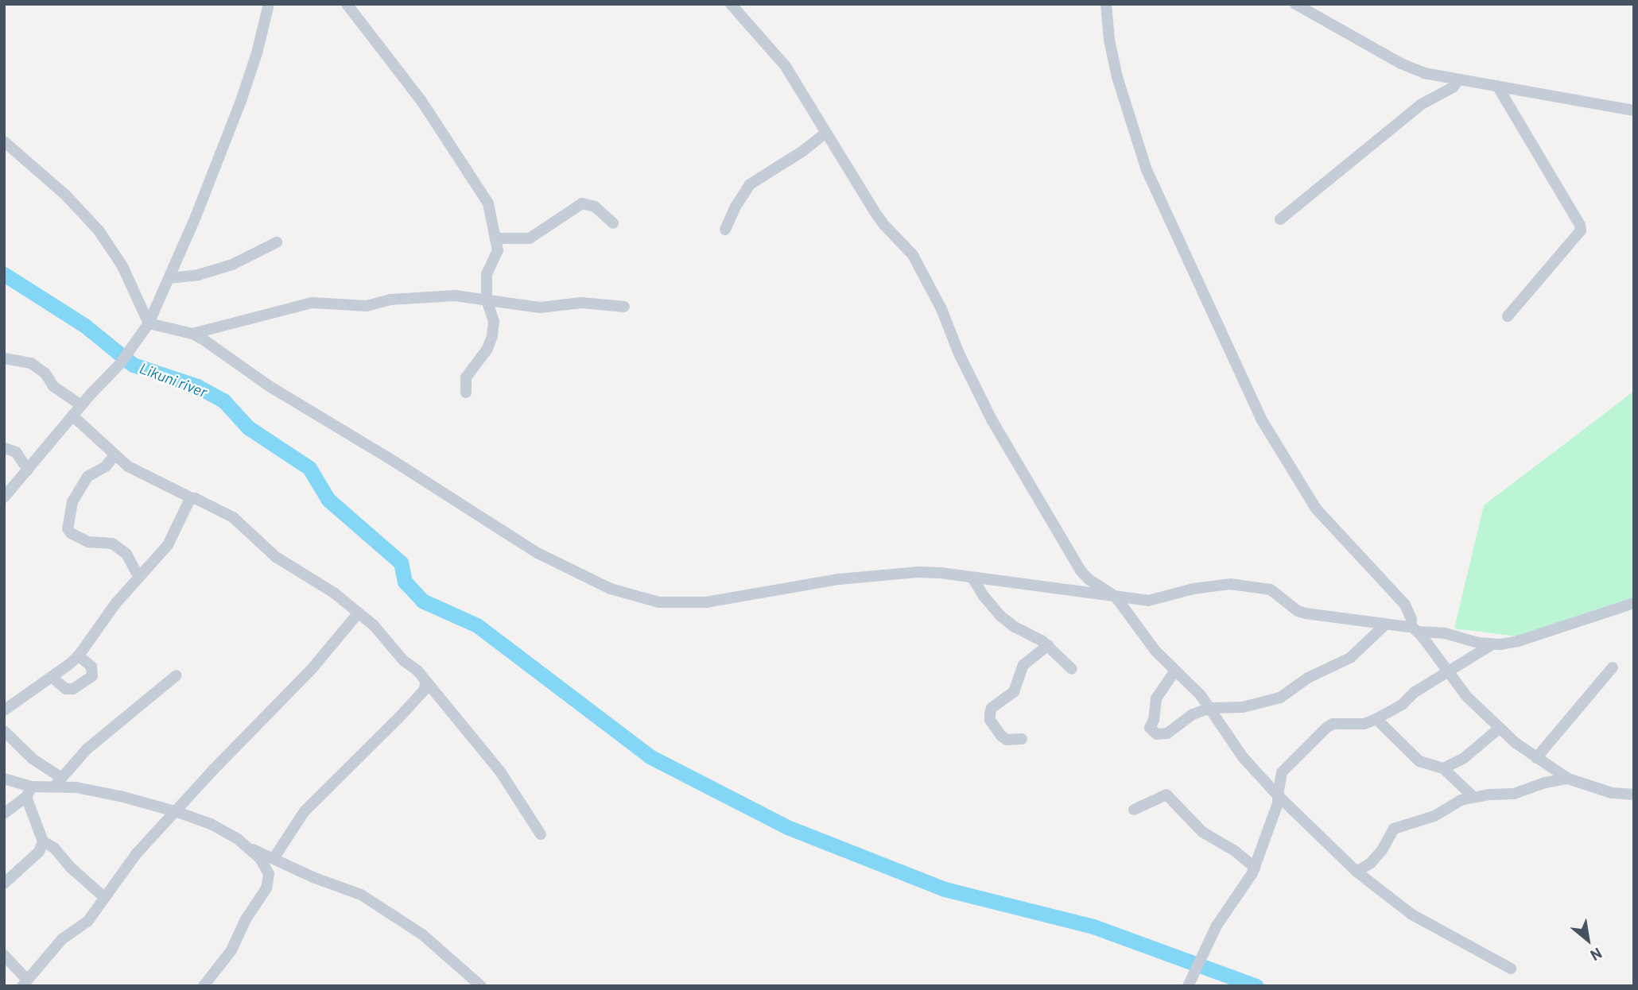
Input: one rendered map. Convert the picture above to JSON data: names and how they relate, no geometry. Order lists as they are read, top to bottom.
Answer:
{
  "water": ["Likuni river"],
  "north": "bottom right"
}
